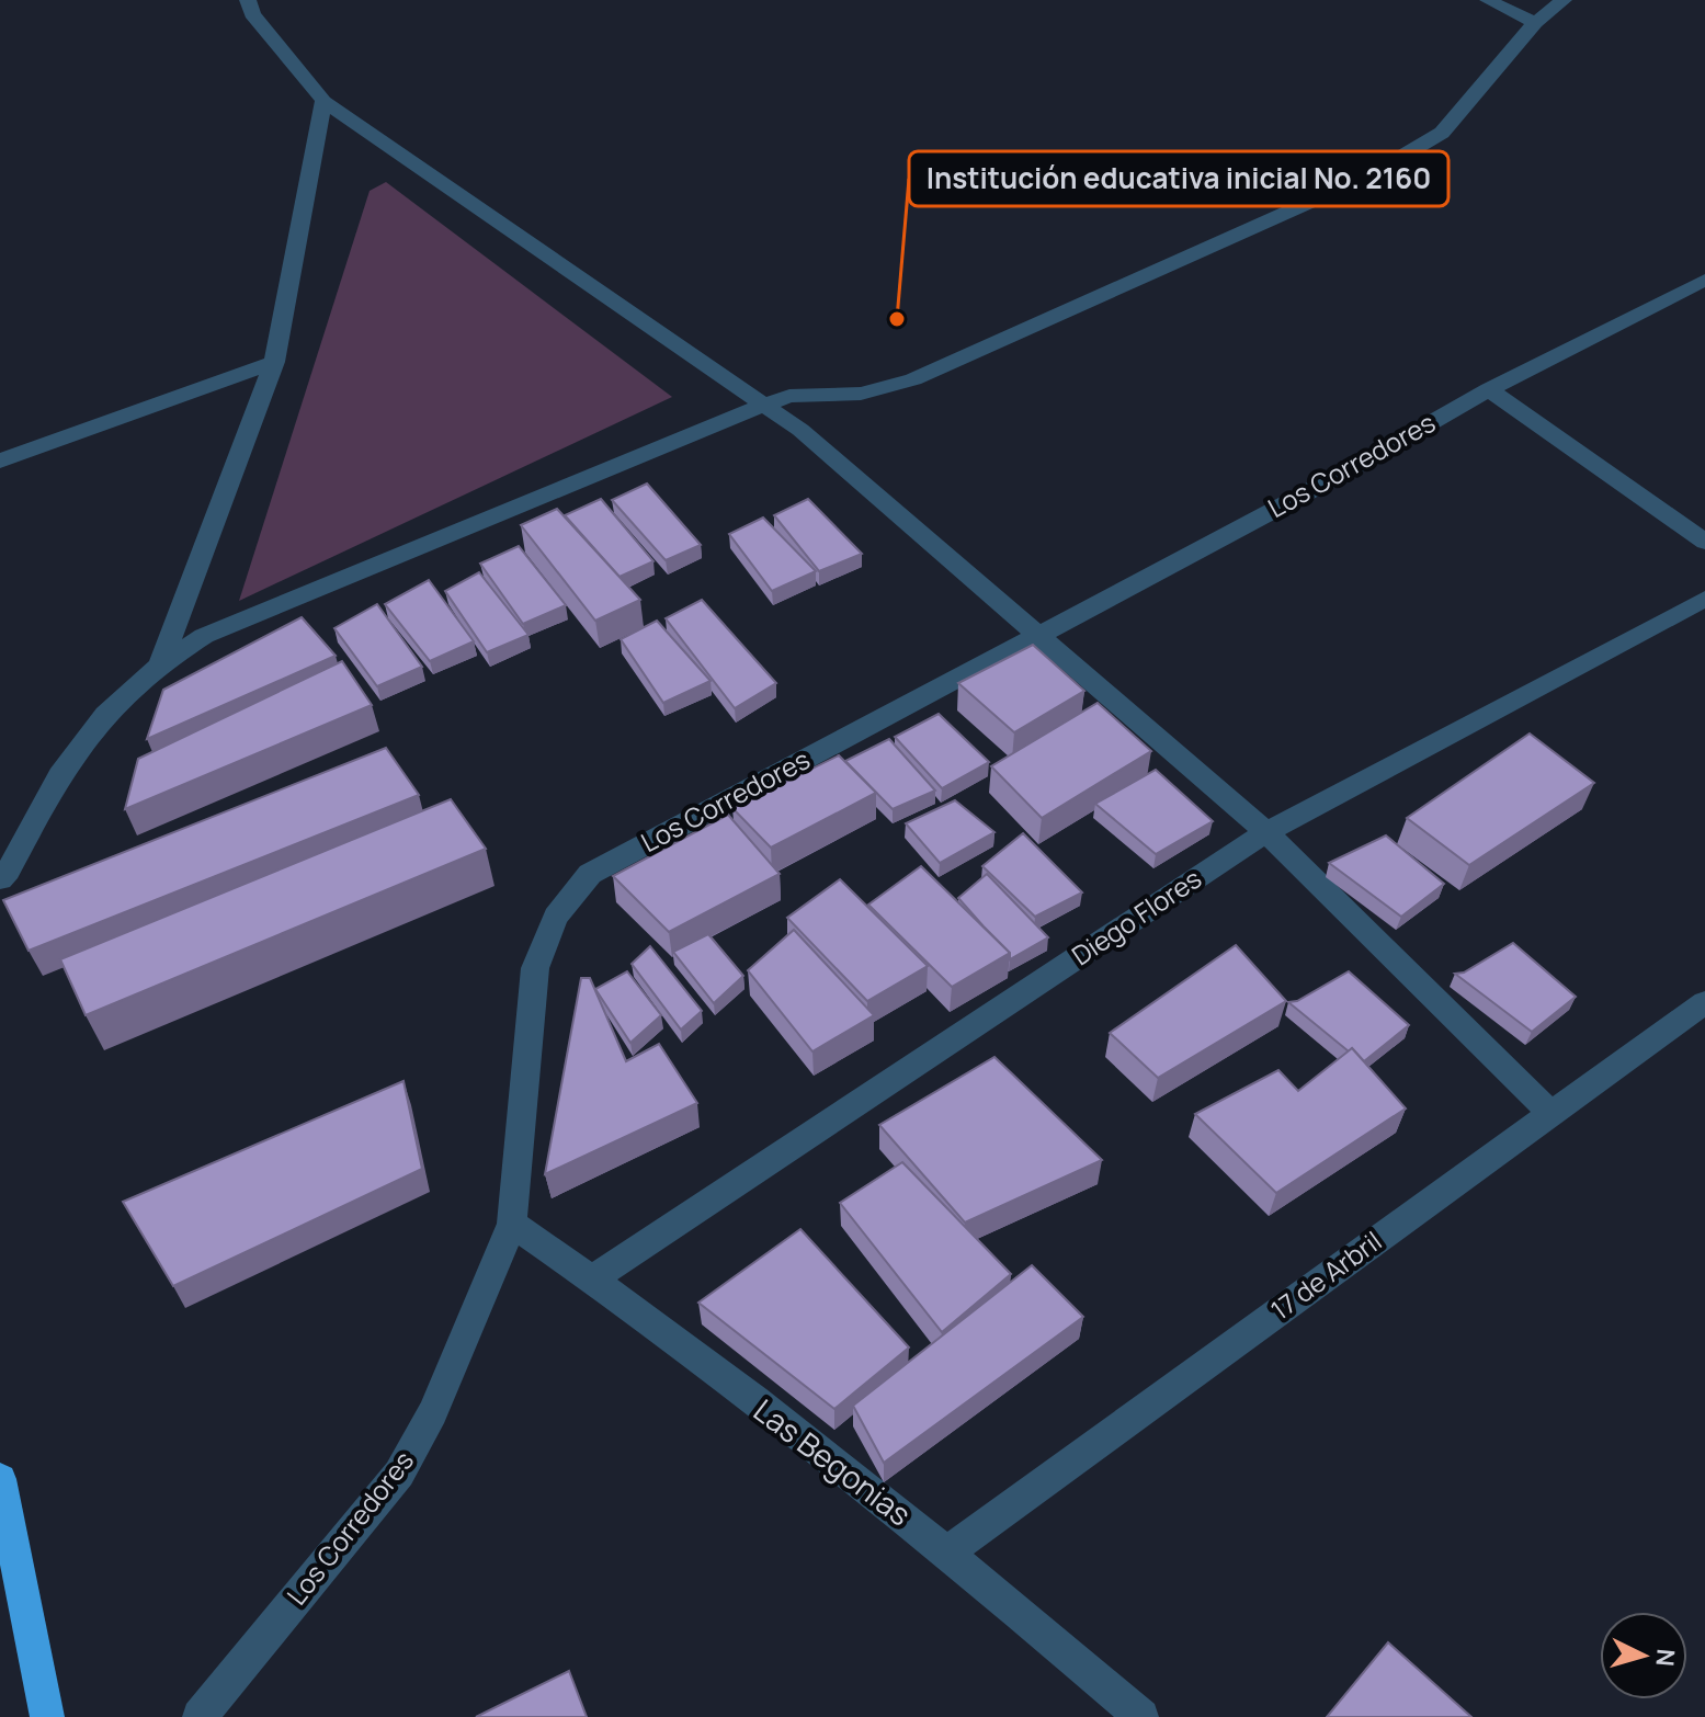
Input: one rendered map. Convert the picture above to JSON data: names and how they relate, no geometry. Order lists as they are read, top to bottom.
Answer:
{
  "streets": {
    "street": [
      "Los Corredores",
      "Diego Flores",
      "17 de Arbril",
      "Las Begonias"
    ]
  },
  "crossings": [
    ["Los Corredores", "Las Begonias"],
    ["Diego Flores", "Las Begonias"],
    ["17 de Arbril", "Las Begonias"]
  ],
  "places": ["Institución educativa inicial No. 2160"],
  "north": "right"
}
